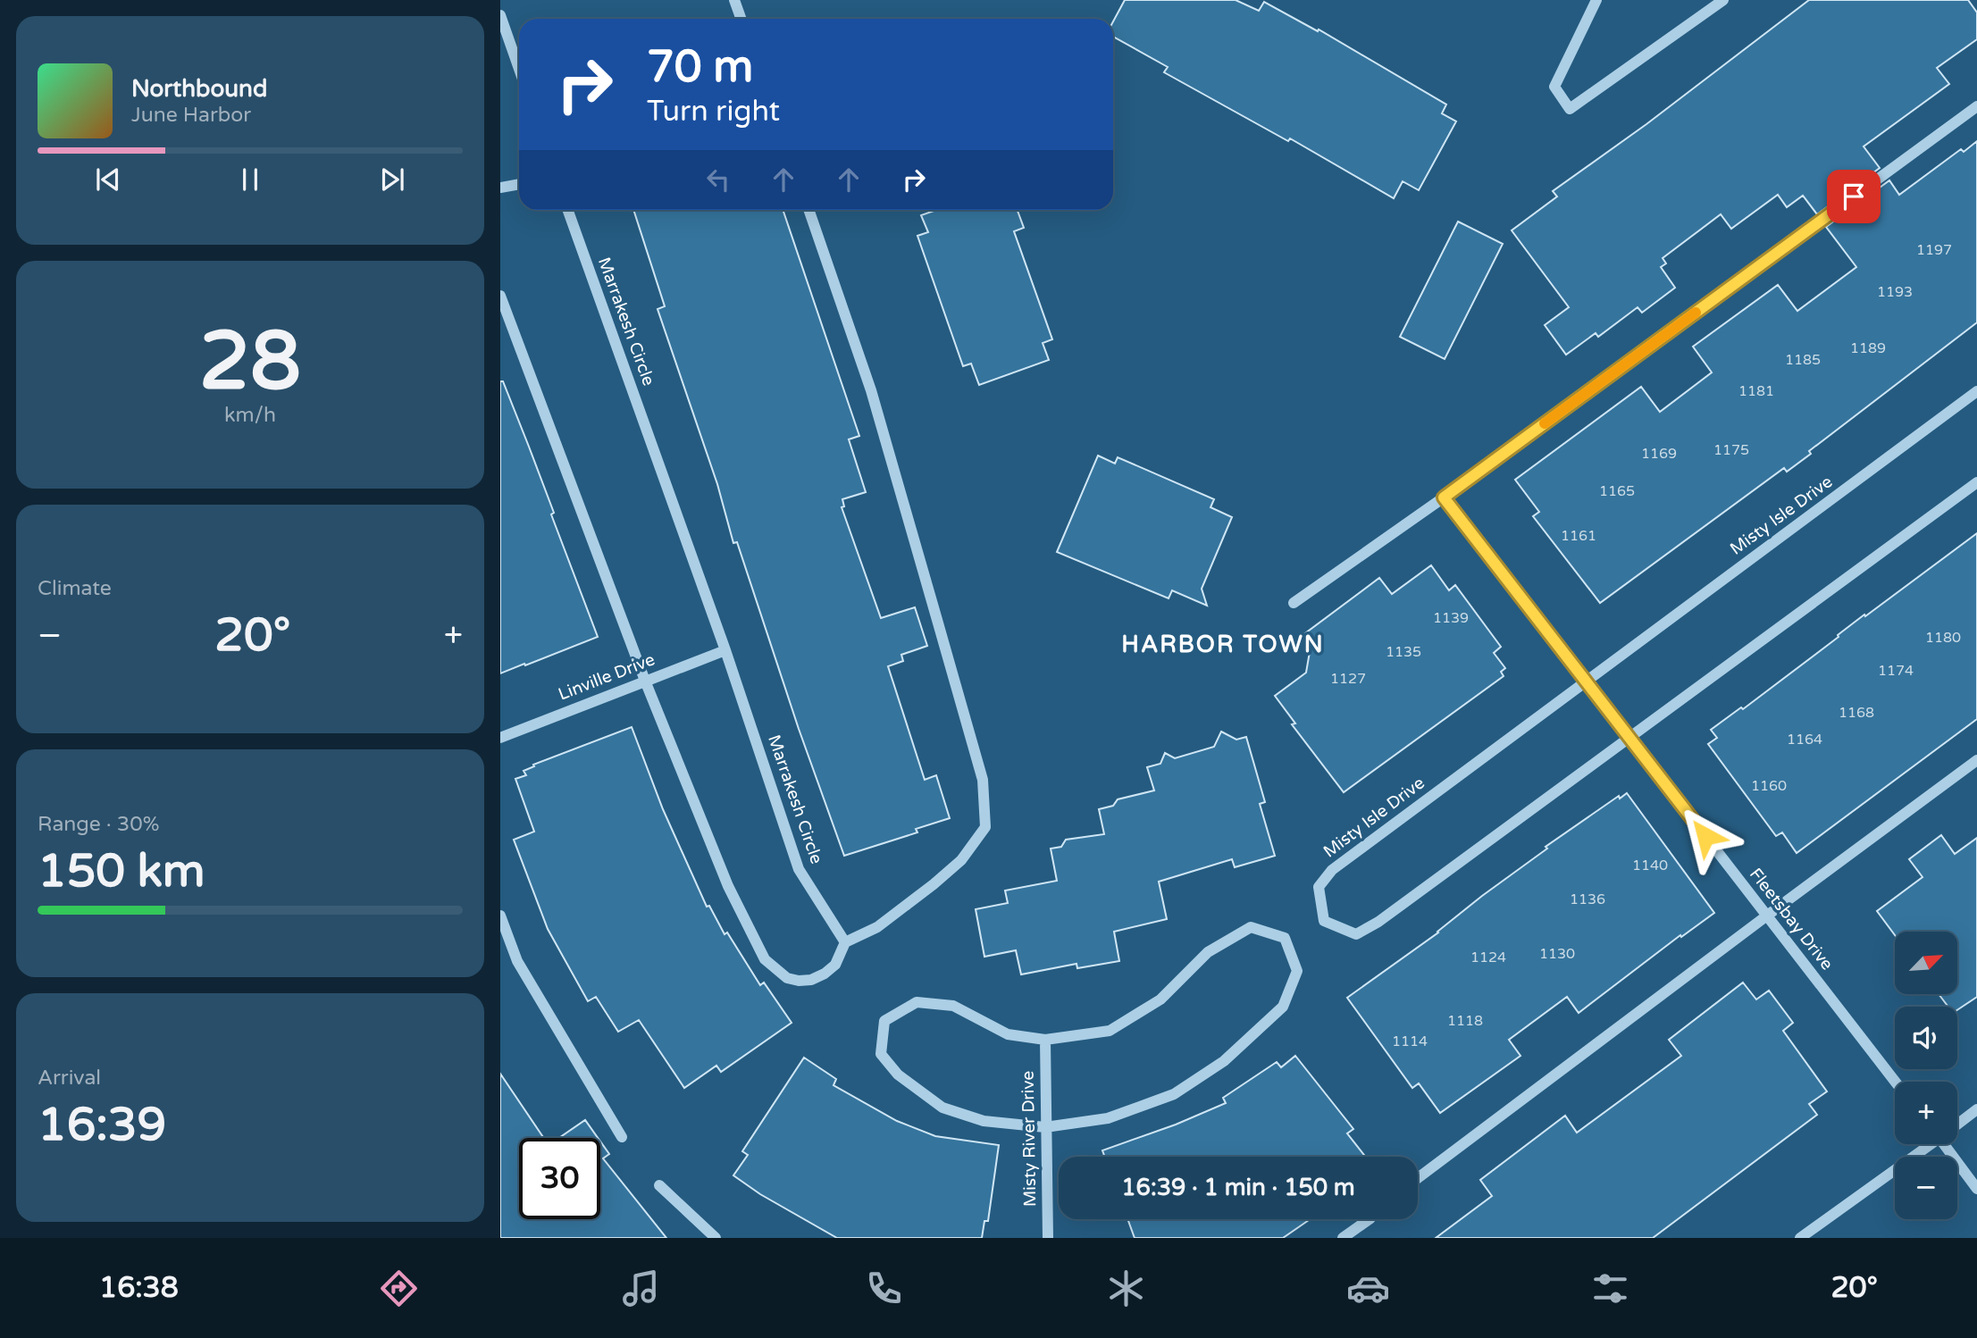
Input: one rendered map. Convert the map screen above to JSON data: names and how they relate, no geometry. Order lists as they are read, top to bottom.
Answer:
{
  "streets": {
    "street": [
      "Marrakesh Circle",
      "Misty Isle Drive",
      "Linville Drive",
      "Fleetsbay Drive",
      "Misty River Drive"
    ]
  },
  "crossings": [
    ["Marrakesh Circle", "Linville Drive"],
    ["Misty Isle Drive", "Fleetsbay Drive"]
  ],
  "districts": ["HARBOR TOWN"],
  "house_numbers": [
    "1197",
    "1193",
    "1189",
    "1185",
    "1181",
    "1175",
    "1169",
    "1165",
    "1161",
    "1139",
    "1180",
    "1135",
    "1174",
    "1127",
    "1168",
    "1164",
    "1160",
    "1140",
    "1136",
    "1130",
    "1124",
    "1118",
    "1114"
  ],
  "north": "top right",
  "page": {
    "turn": ["70 m", "Turn right"],
    "song": ["Northbound", "June Harbor"],
    "tile": [
      ["28", "km/h"],
      "Climate",
      ["Range · 30%", "150 km"],
      ["Arrival", "16:39"]
    ],
    "heat": ["−", "20°", "+"],
    "map_buttons": ["+", "−"],
    "limit": "30",
    "trip": "16:39 · 1 min · 150 m",
    "tabs": ["16:38", "20°"]
  }
}
